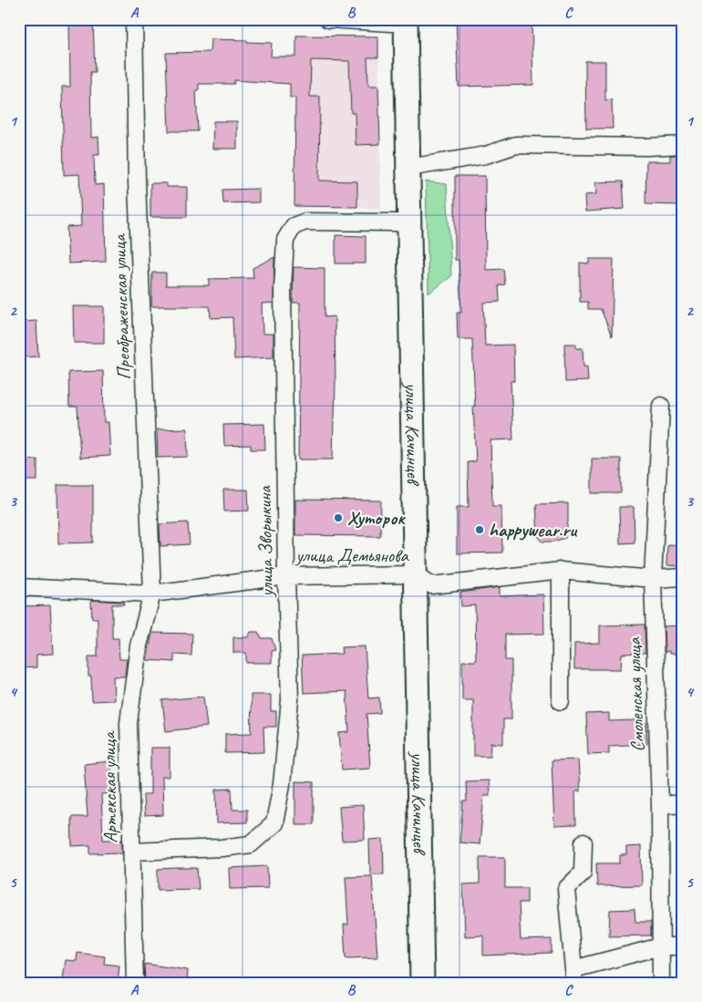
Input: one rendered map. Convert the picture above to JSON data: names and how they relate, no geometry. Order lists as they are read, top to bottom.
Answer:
{
  "streets": {
    "main road": ["улица Качинцев"],
    "street": [
      "Преображенская улица",
      "улица Зворыкина",
      "улица Демьянова",
      "Смоленская улица",
      "Артекская улица"
    ]
  },
  "crossings": [
    ["Преображенская улица", "улица Демьянова"],
    ["Преображенская улица", "Артекская улица"],
    ["улица Качинцев", "улица Зворыкина"],
    ["улица Качинцев", "улица Демьянова"],
    ["улица Зворыкина", "улица Демьянова"],
    ["улица Зворыкина", "Артекская улица"],
    ["улица Демьянова", "Смоленская улица"],
    ["улица Демьянова", "Артекская улица"]
  ],
  "places": ["Хуторок", "happywear.ru"],
  "grid": {
    "columns": ["A", "B", "C"],
    "rows": [
      "1",
      "2",
      "3",
      "4",
      "5"
    ]
  }
}
